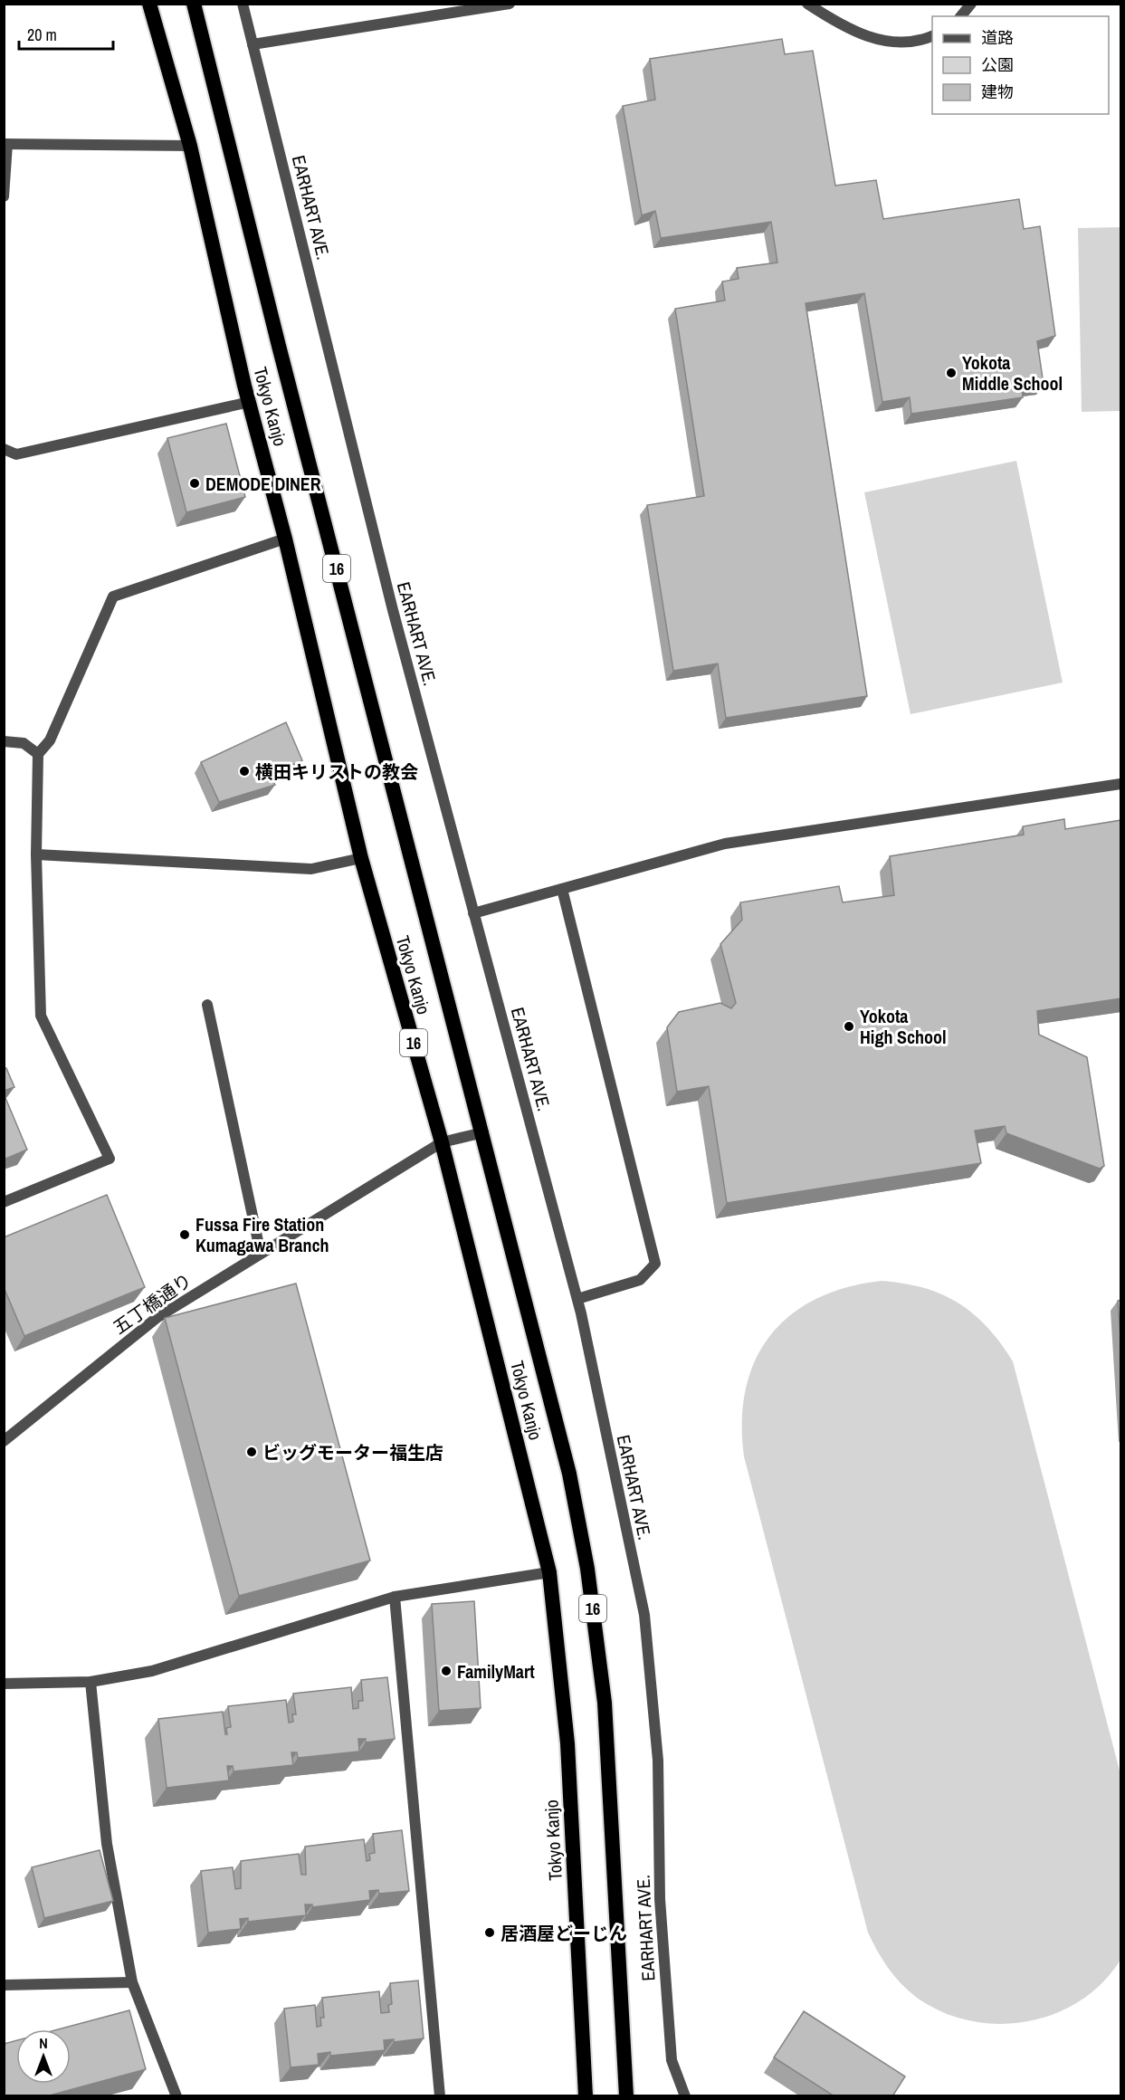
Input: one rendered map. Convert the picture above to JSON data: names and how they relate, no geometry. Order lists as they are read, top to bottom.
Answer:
{
  "streets": {
    "highway": ["Tokyo Kanjo", "16"],
    "street": ["EARHART AVE.", "五丁橋通り"]
  },
  "crossings": [
    ["Tokyo Kanjo", "五丁橋通り"]
  ],
  "places": [
    "Yokota Middle School",
    "DEMODE DINER",
    "横田キリストの教会",
    "Yokota High School",
    "Fussa Fire Station Kumagawa Branch",
    "ビッグモーター福生店",
    "FamilyMart",
    "居酒屋どーじん"
  ],
  "legend": ["道路", "公園", "建物"],
  "scale_bar": "20 m",
  "north": "top"
}
